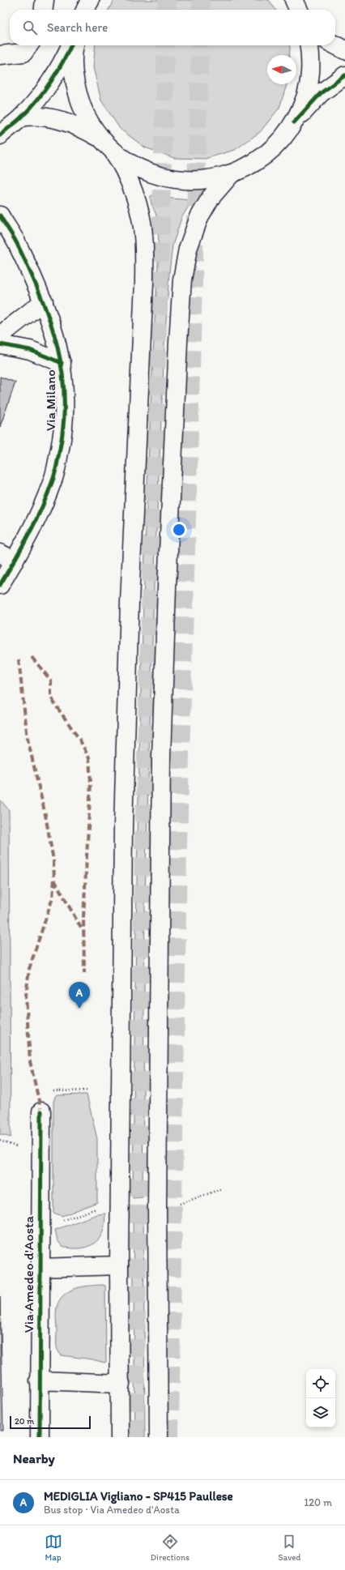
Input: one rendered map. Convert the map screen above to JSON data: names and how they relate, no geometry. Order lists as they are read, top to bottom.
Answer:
{
  "streets": {
    "main road": ["Via Milano", "Via Amedeo d'Aosta"]
  },
  "scale_bar": "20 m",
  "north": "left",
  "page": {
    "search": "Search here",
    "pins": "A",
    "scale": "20 m",
    "heading": "Nearby",
    "list": [
      {
        "mark": "A",
        "name": "MEDIGLIA Vigliano - SP415 Paullese",
        "note": "Bus stop · Via Amedeo d'Aosta",
        "value": "120 m"
      }
    ],
    "nav": ["Map", "Directions", "Saved"]
  }
}
